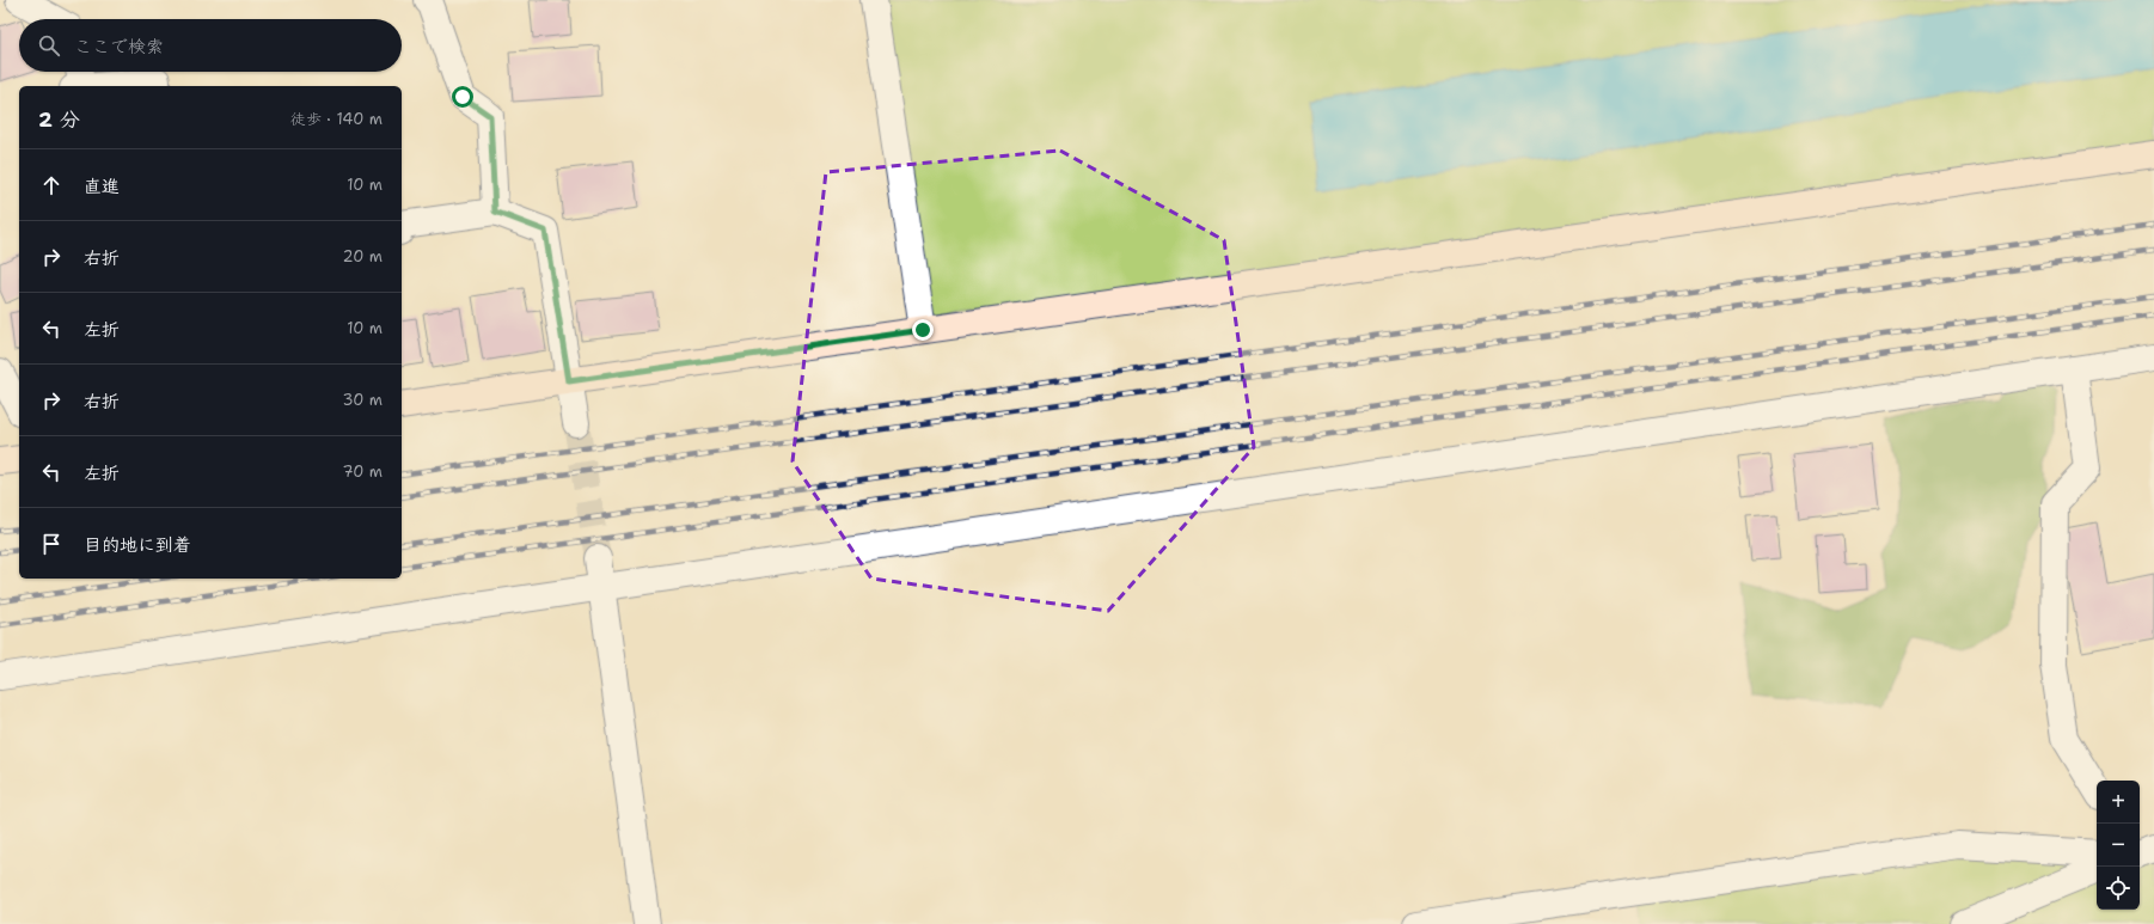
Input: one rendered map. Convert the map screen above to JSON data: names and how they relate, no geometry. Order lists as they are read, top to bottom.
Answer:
{
  "page": {
    "search": "ここで検索",
    "heading": ["2 分", "徒歩 · 140 m"],
    "list": [
      ["直進", "10 m"],
      ["右折", "20 m"],
      ["左折", "10 m"],
      ["右折", "30 m"],
      ["左折", "70 m"],
      "目的地に到着"
    ],
    "map_buttons": ["+", "−"]
  }
}
